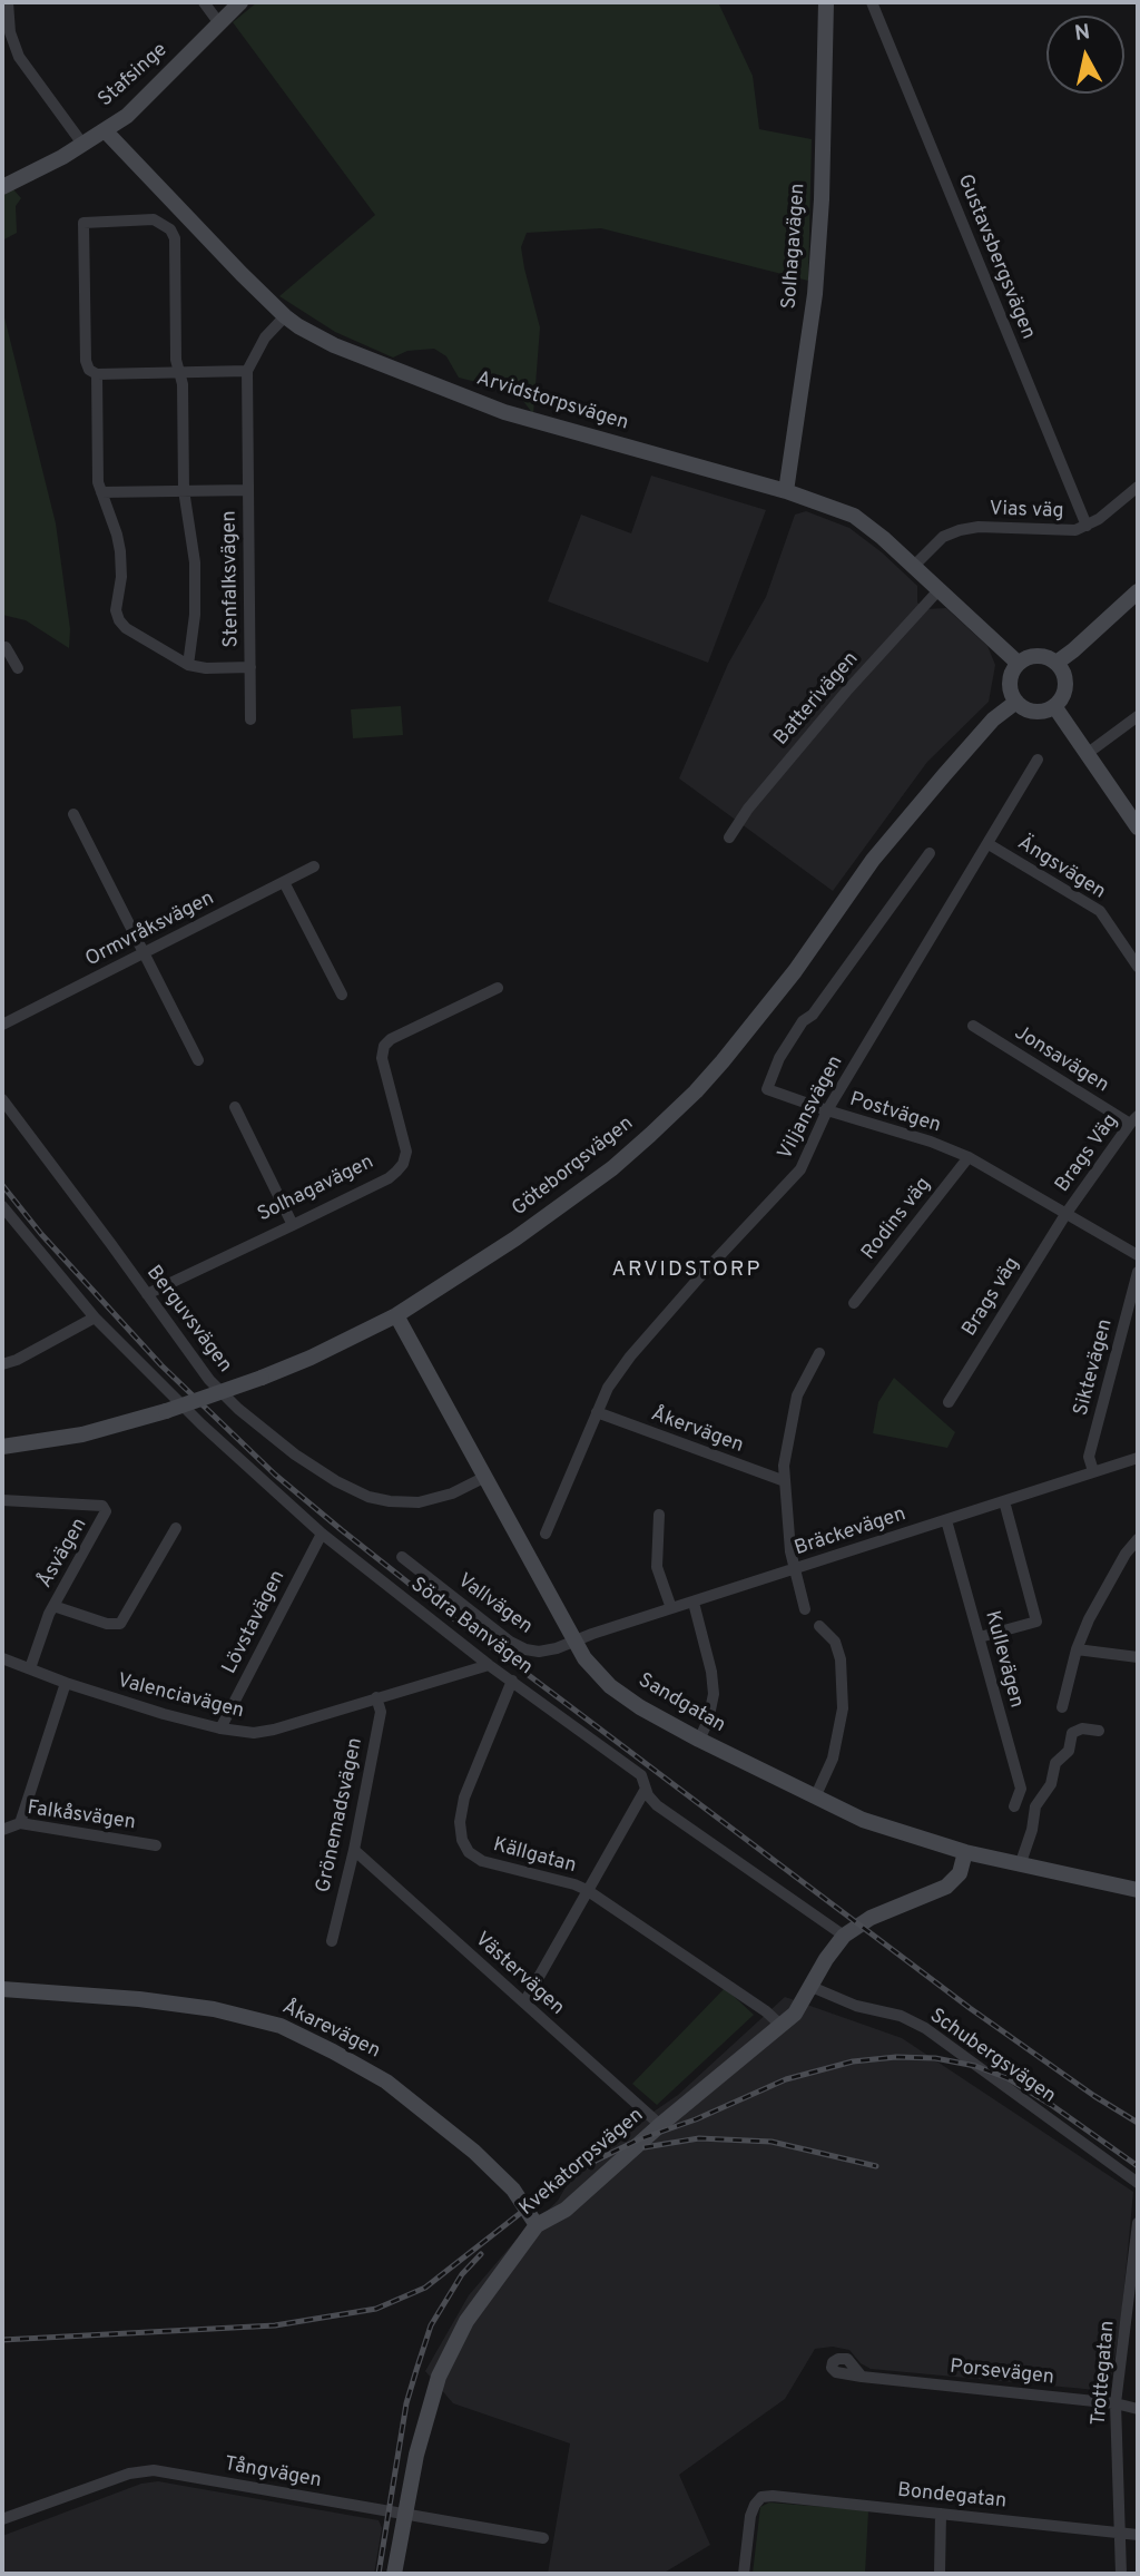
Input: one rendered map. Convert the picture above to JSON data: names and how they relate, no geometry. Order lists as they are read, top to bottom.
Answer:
{
  "streets": {
    "street": [
      "Stafsinge",
      "Solhagavägen",
      "Gustavsbergsvägen",
      "Arvidstorpsvägen",
      "Vias väg",
      "Stenfalksvägen",
      "Batterivägen",
      "Ängsvägen",
      "Ormvråksvägen",
      "Jonsavägen",
      "Viljansvägen",
      "Postvägen",
      "Brags Väg",
      "Göteborgsvägen",
      "Rodins väg",
      "Brags väg",
      "Berguvsvägen",
      "Siktevägen",
      "Åkervägen",
      "Bräckevägen",
      "Åsvägen",
      "Vallvägen",
      "Lövstavägen",
      "Södra Banvägen",
      "Kullevägen",
      "Valenciavägen",
      "Sandgatan",
      "Grönemadsvägen",
      "Falkåsvägen",
      "Källgatan",
      "Västervägen",
      "Åkarevägen",
      "Schubergsvägen",
      "Kvekatorpsvägen",
      "Porsevägen",
      "Trottegatan",
      "Tångvägen",
      "Bondegatan"
    ]
  },
  "crossings": [
    ["Stafsinge", "Arvidstorpsvägen"],
    ["Solhagavägen", "Arvidstorpsvägen"],
    ["Solhagavägen", "Berguvsvägen"],
    ["Gustavsbergsvägen", "Vias väg"],
    ["Arvidstorpsvägen", "Vias väg"],
    ["Arvidstorpsvägen", "Stenfalksvägen"],
    ["Arvidstorpsvägen", "Batterivägen"],
    ["Arvidstorpsvägen", "Göteborgsvägen"],
    ["Ängsvägen", "Viljansvägen"],
    ["Jonsavägen", "Brags Väg"],
    ["Viljansvägen", "Postvägen"],
    ["Viljansvägen", "Åkervägen"],
    ["Postvägen", "Brags Väg"],
    ["Postvägen", "Rodins väg"],
    ["Postvägen", "Brags väg"],
    ["Brags Väg", "Brags väg"],
    ["Göteborgsvägen", "Sandgatan"],
    ["Berguvsvägen", "Sandgatan"],
    ["Siktevägen", "Bräckevägen"],
    ["Bräckevägen", "Vallvägen"],
    ["Bräckevägen", "Kullevägen"],
    ["Bräckevägen", "Sandgatan"],
    ["Åsvägen", "Valenciavägen"],
    ["Vallvägen", "Sandgatan"],
    ["Lövstavägen", "Södra Banvägen"],
    ["Lövstavägen", "Valenciavägen"],
    ["Södra Banvägen", "Valenciavägen"],
    ["Södra Banvägen", "Källgatan"],
    ["Södra Banvägen", "Kvekatorpsvägen"],
    ["Valenciavägen", "Grönemadsvägen"],
    ["Sandgatan", "Kvekatorpsvägen"],
    ["Grönemadsvägen", "Västervägen"],
    ["Källgatan", "Kvekatorpsvägen"],
    ["Västervägen", "Kvekatorpsvägen"],
    ["Åkarevägen", "Kvekatorpsvägen"],
    ["Schubergsvägen", "Kvekatorpsvägen"],
    ["Kvekatorpsvägen", "Tångvägen"],
    ["Porsevägen", "Trottegatan"],
    ["Trottegatan", "Bondegatan"]
  ],
  "districts": ["ARVIDSTORP"],
  "north": "top"
}
